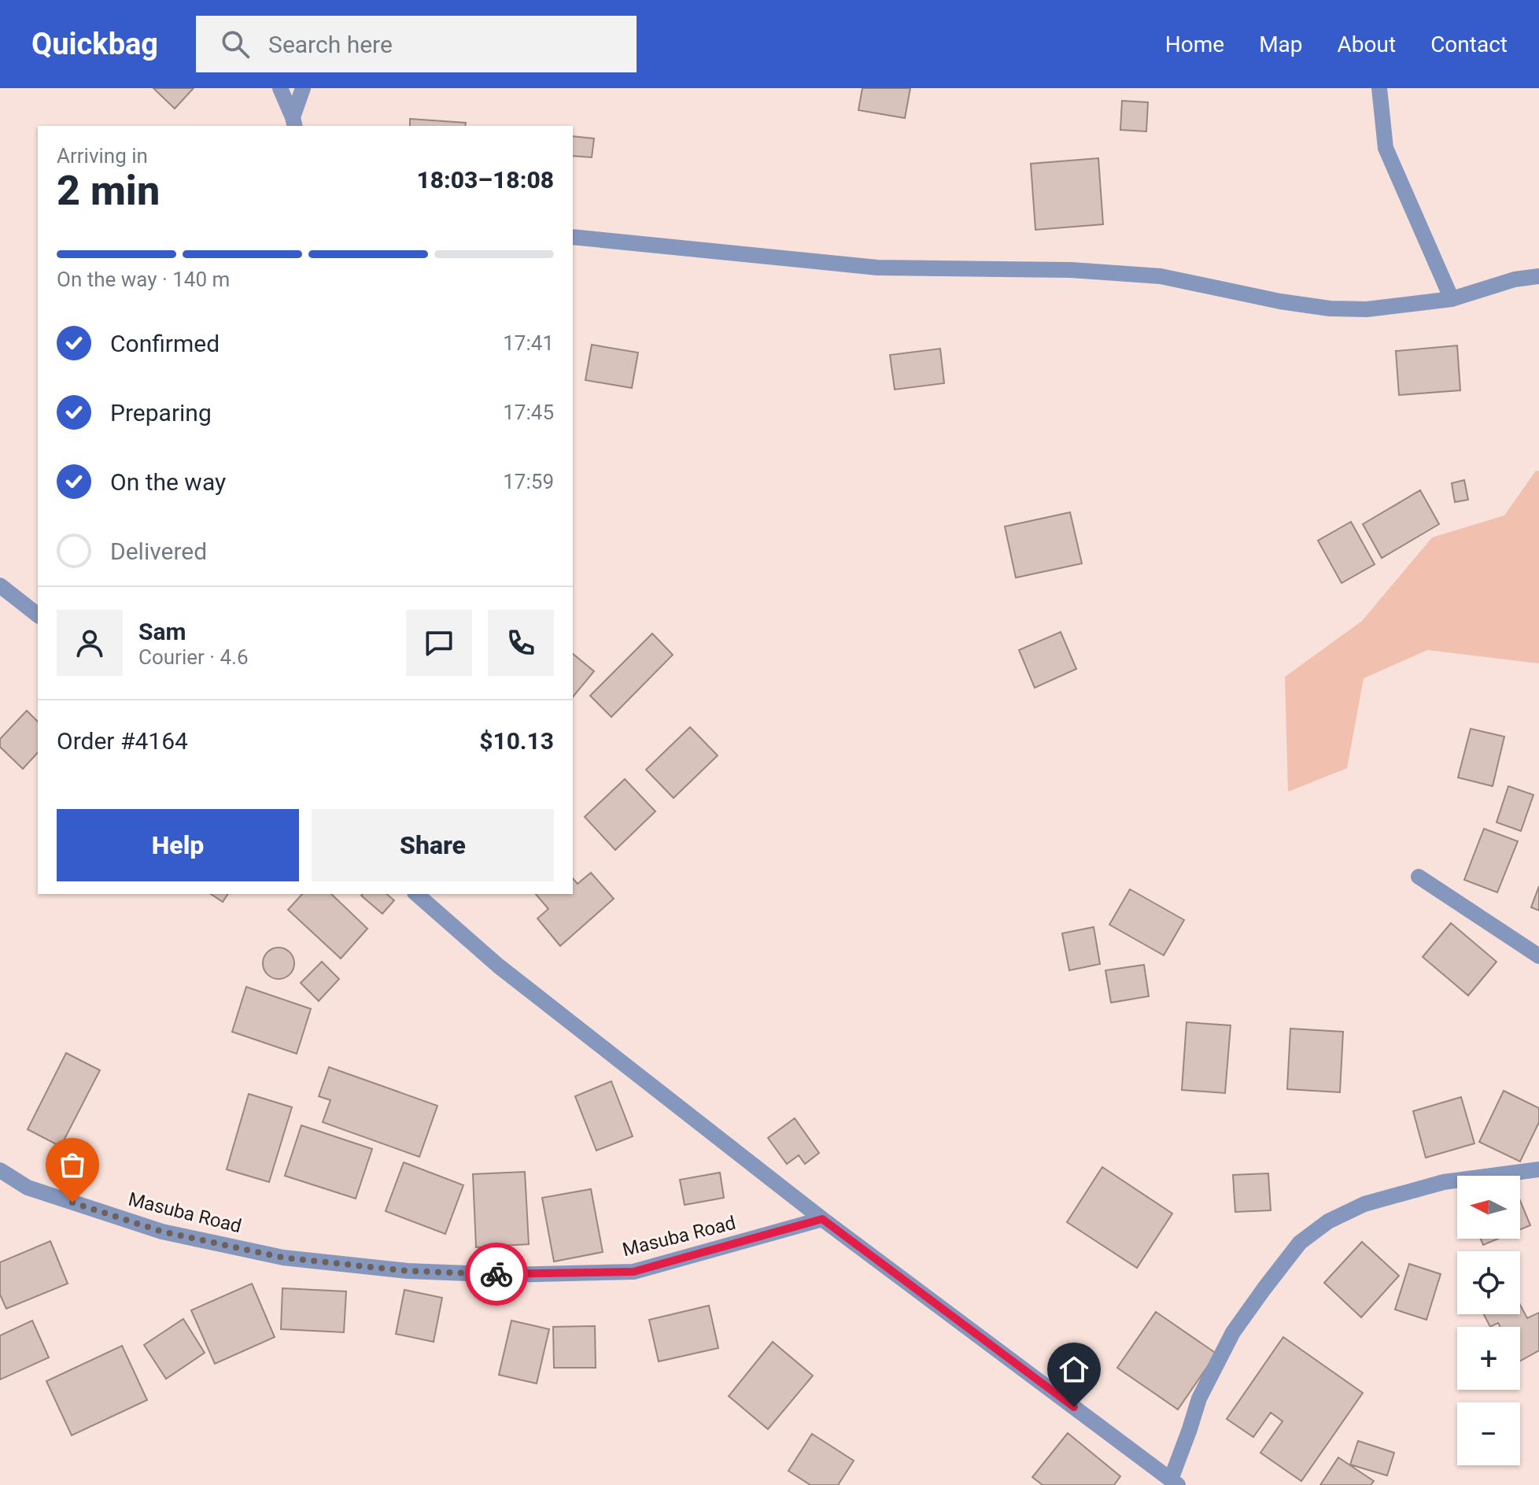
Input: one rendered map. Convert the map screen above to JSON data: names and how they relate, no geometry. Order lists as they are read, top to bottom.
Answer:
{
  "streets": {
    "street": ["Masuba Road"]
  },
  "north": "left",
  "page": {
    "header": "Quickbag",
    "search": "Search here",
    "nav": [
      "Home",
      "Map",
      "About",
      "Contact"
    ],
    "heading": ["2 min", "Arriving in", "18:03–18:08"],
    "panel": [
      "Sam",
      "Courier · 4.6",
      "Order #4164",
      "$10.13"
    ],
    "bar": "On the way · 140 m",
    "list": [
      ["Confirmed", "17:41"],
      ["Preparing", "17:45"],
      ["On the way", "17:59"],
      "Delivered"
    ],
    "buttons": ["Help", "Share"],
    "map_buttons": ["+", "−"]
  }
}
